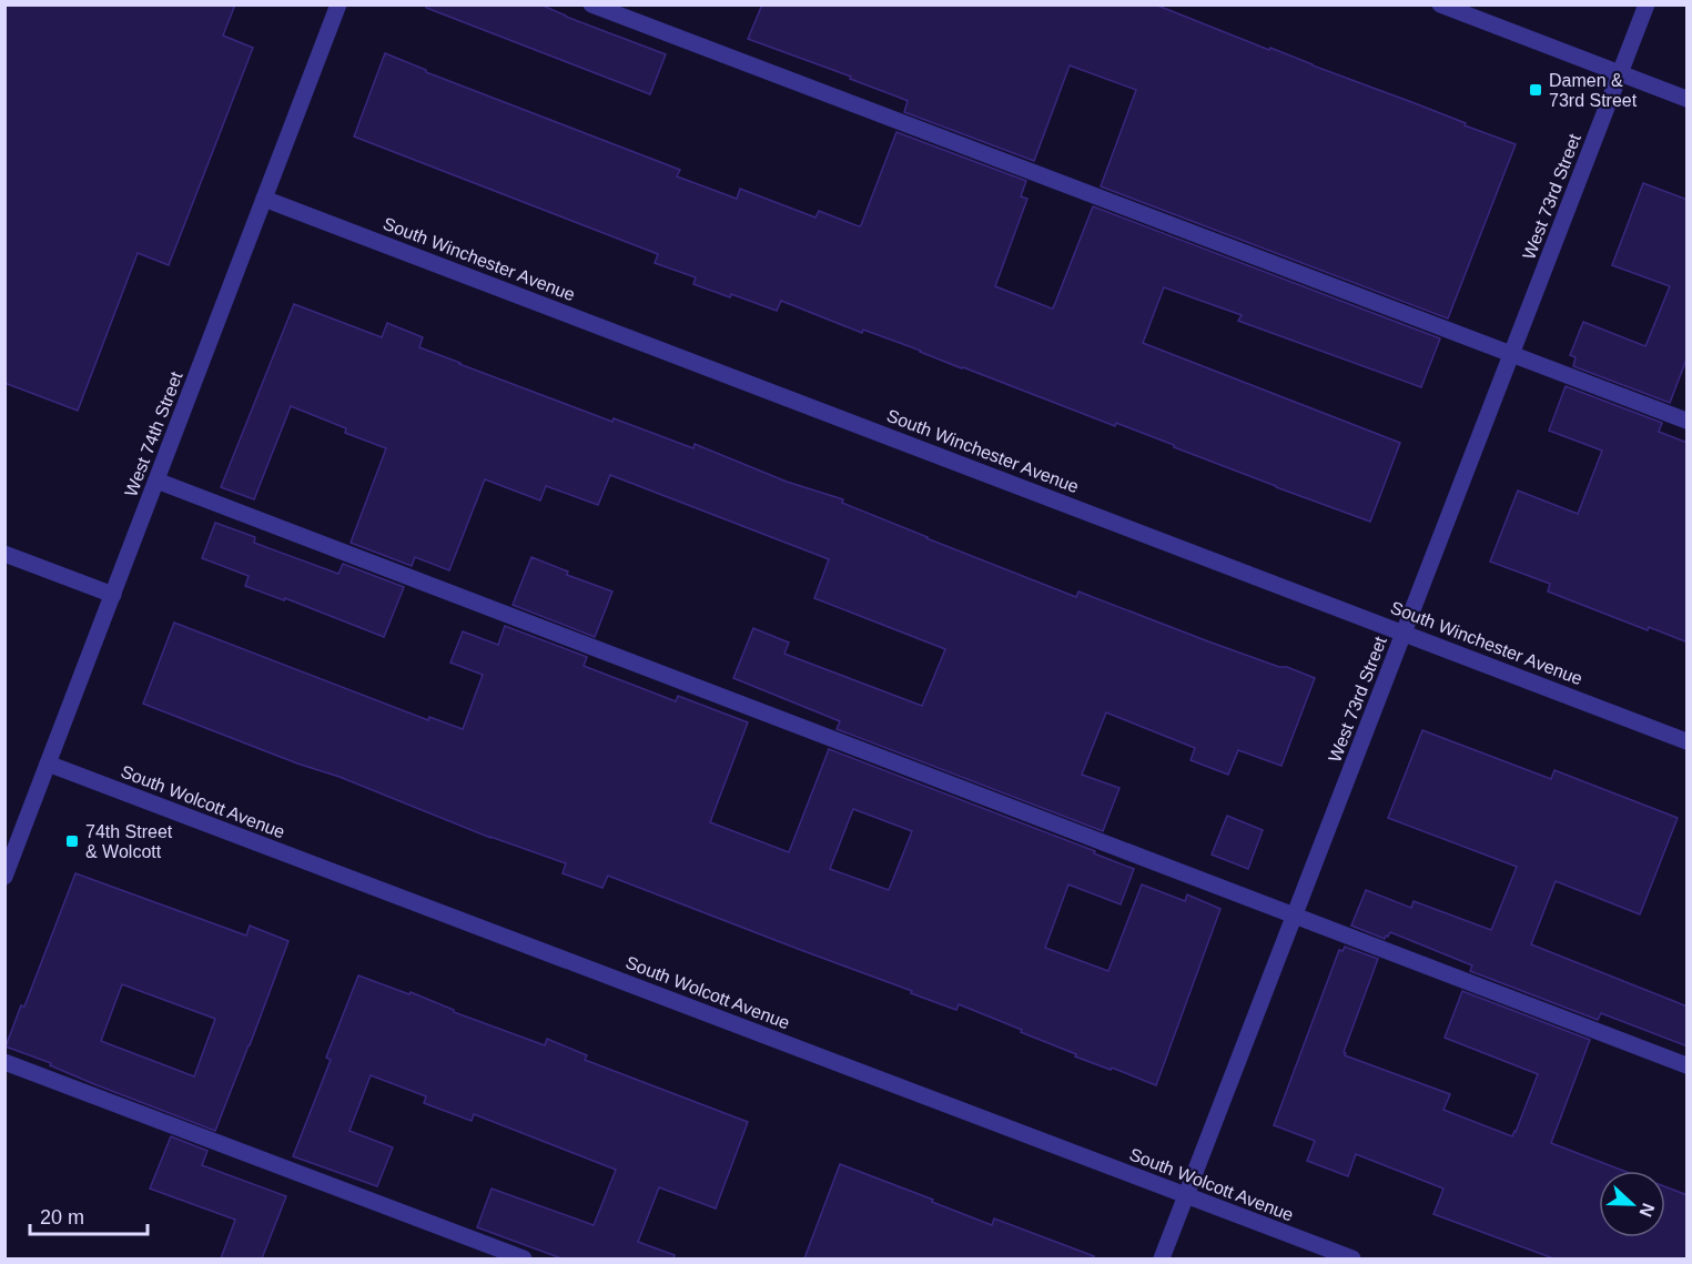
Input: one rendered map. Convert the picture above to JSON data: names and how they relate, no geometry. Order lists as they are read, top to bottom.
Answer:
{
  "streets": {
    "street": [
      "West 73rd Street",
      "South Winchester Avenue",
      "West 74th Street",
      "South Wolcott Avenue"
    ]
  },
  "crossings": [
    ["West 73rd Street", "South Winchester Avenue"],
    ["West 73rd Street", "South Wolcott Avenue"],
    ["South Winchester Avenue", "West 74th Street"],
    ["West 74th Street", "South Wolcott Avenue"]
  ],
  "places": {
    "transit": ["Damen & 73rd Street", "74th Street & Wolcott"]
  },
  "scale_bar": "20 m",
  "north": "right"
}
